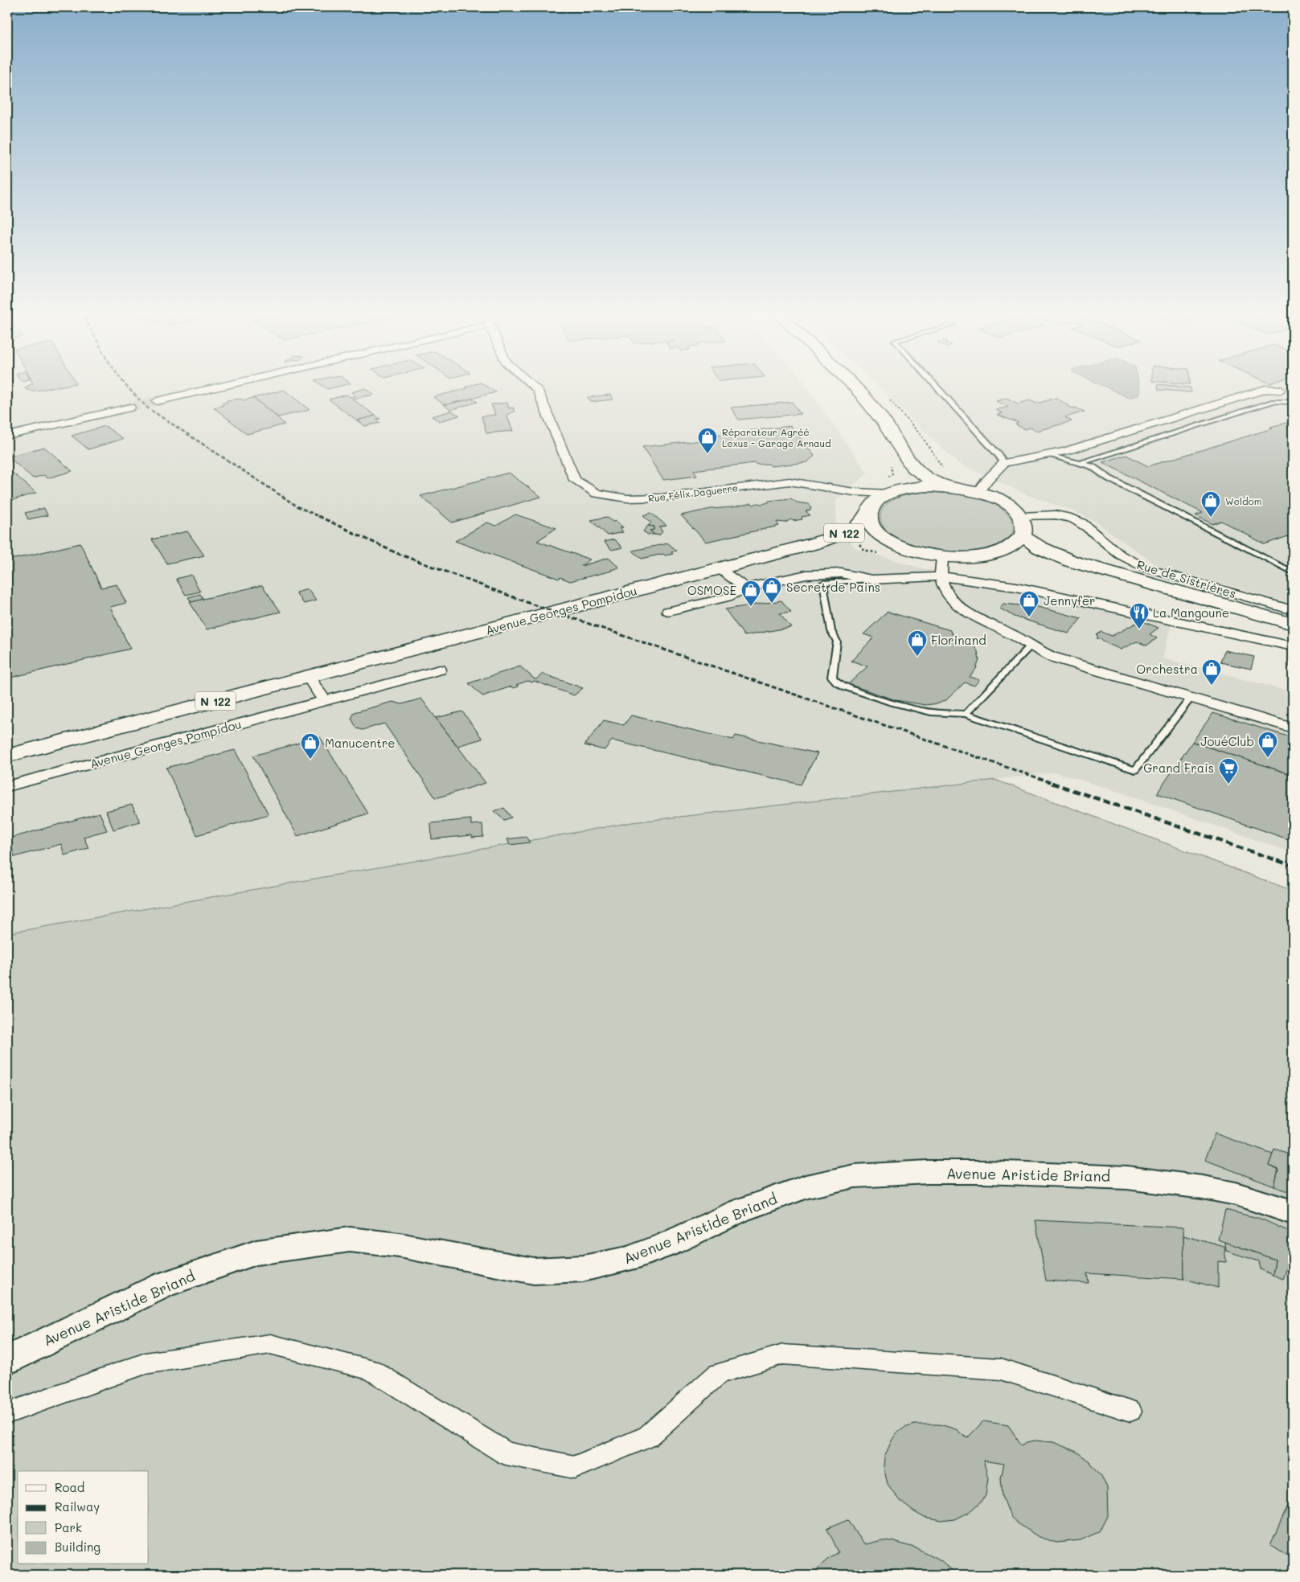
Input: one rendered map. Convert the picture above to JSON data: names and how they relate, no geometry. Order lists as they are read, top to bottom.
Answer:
{
  "streets": {
    "main road": ["N 122", "Avenue Georges Pompidou", "Avenue Aristide Briand"],
    "street": ["Rue Félix Daguerre", "Rue de Sistrières"]
  },
  "crossings": [
    ["Rue Félix Daguerre", "Avenue Georges Pompidou"]
  ],
  "places": {
    "shop": [
      "Réparateur Agréé Lexus - Garage Arnaud",
      "Weldom",
      "Secret de Pains",
      "OSMOSE",
      "Jennyfer",
      "Florinand",
      "Orchestra",
      "JouéClub",
      "Manucentre"
    ],
    "restaurant": ["La Mangoune"],
    "supermarket": ["Grand Frais"]
  },
  "legend": [
    "Road",
    "Railway",
    "Park",
    "Building"
  ]
}
